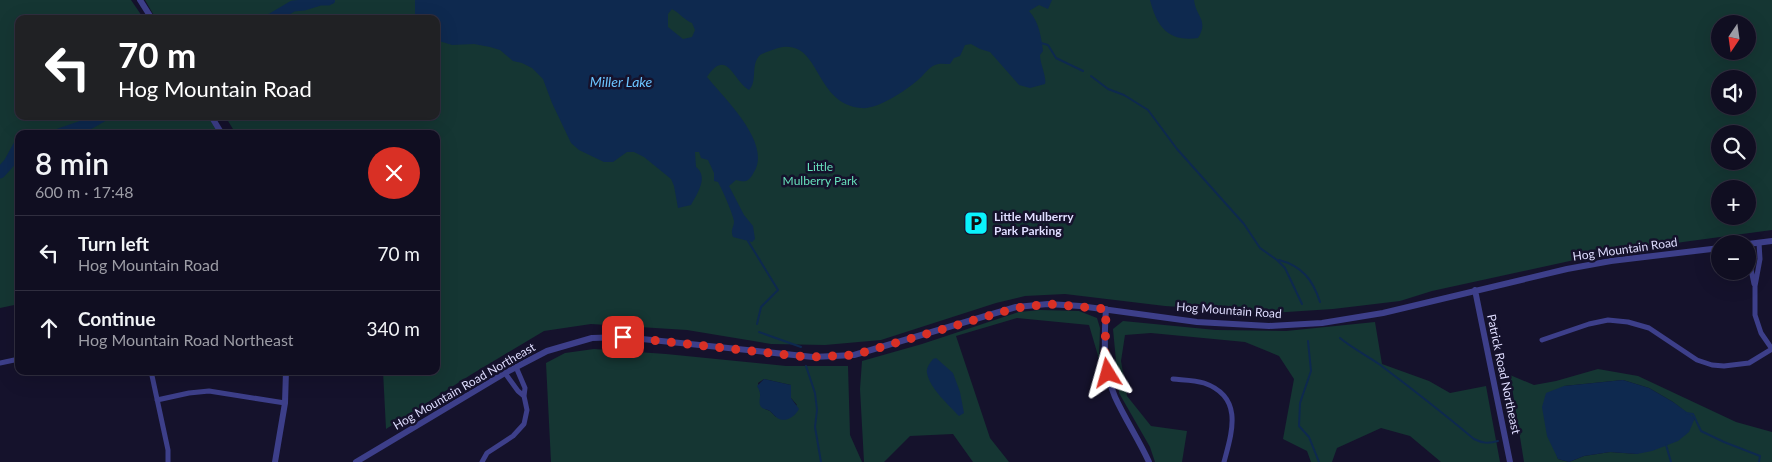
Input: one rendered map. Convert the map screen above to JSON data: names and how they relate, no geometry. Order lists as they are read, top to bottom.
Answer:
{
  "streets": {
    "street": ["Hog Mountain Road", "Patrick Road Northeast", "Hog Mountain Road Northeast"]
  },
  "crossings": [
    ["Hog Mountain Road", "Patrick Road Northeast"],
    ["Hog Mountain Road", "Hog Mountain Road Northeast"]
  ],
  "water": ["Miller Lake"],
  "parks": ["Little Mulberry Park"],
  "places": {
    "parking": ["Little Mulberry Park Parking"]
  },
  "north": "bottom",
  "page": {
    "map_buttons": ["+", "−"],
    "turn": ["70 m", "Hog Mountain Road"],
    "heading": ["8 min", "600 m · 17:48"],
    "list": [
      {
        "name": "Turn left",
        "note": "Hog Mountain Road",
        "value": "70 m"
      },
      {
        "name": "Continue",
        "note": "Hog Mountain Road Northeast",
        "value": "340 m"
      }
    ]
  }
}
